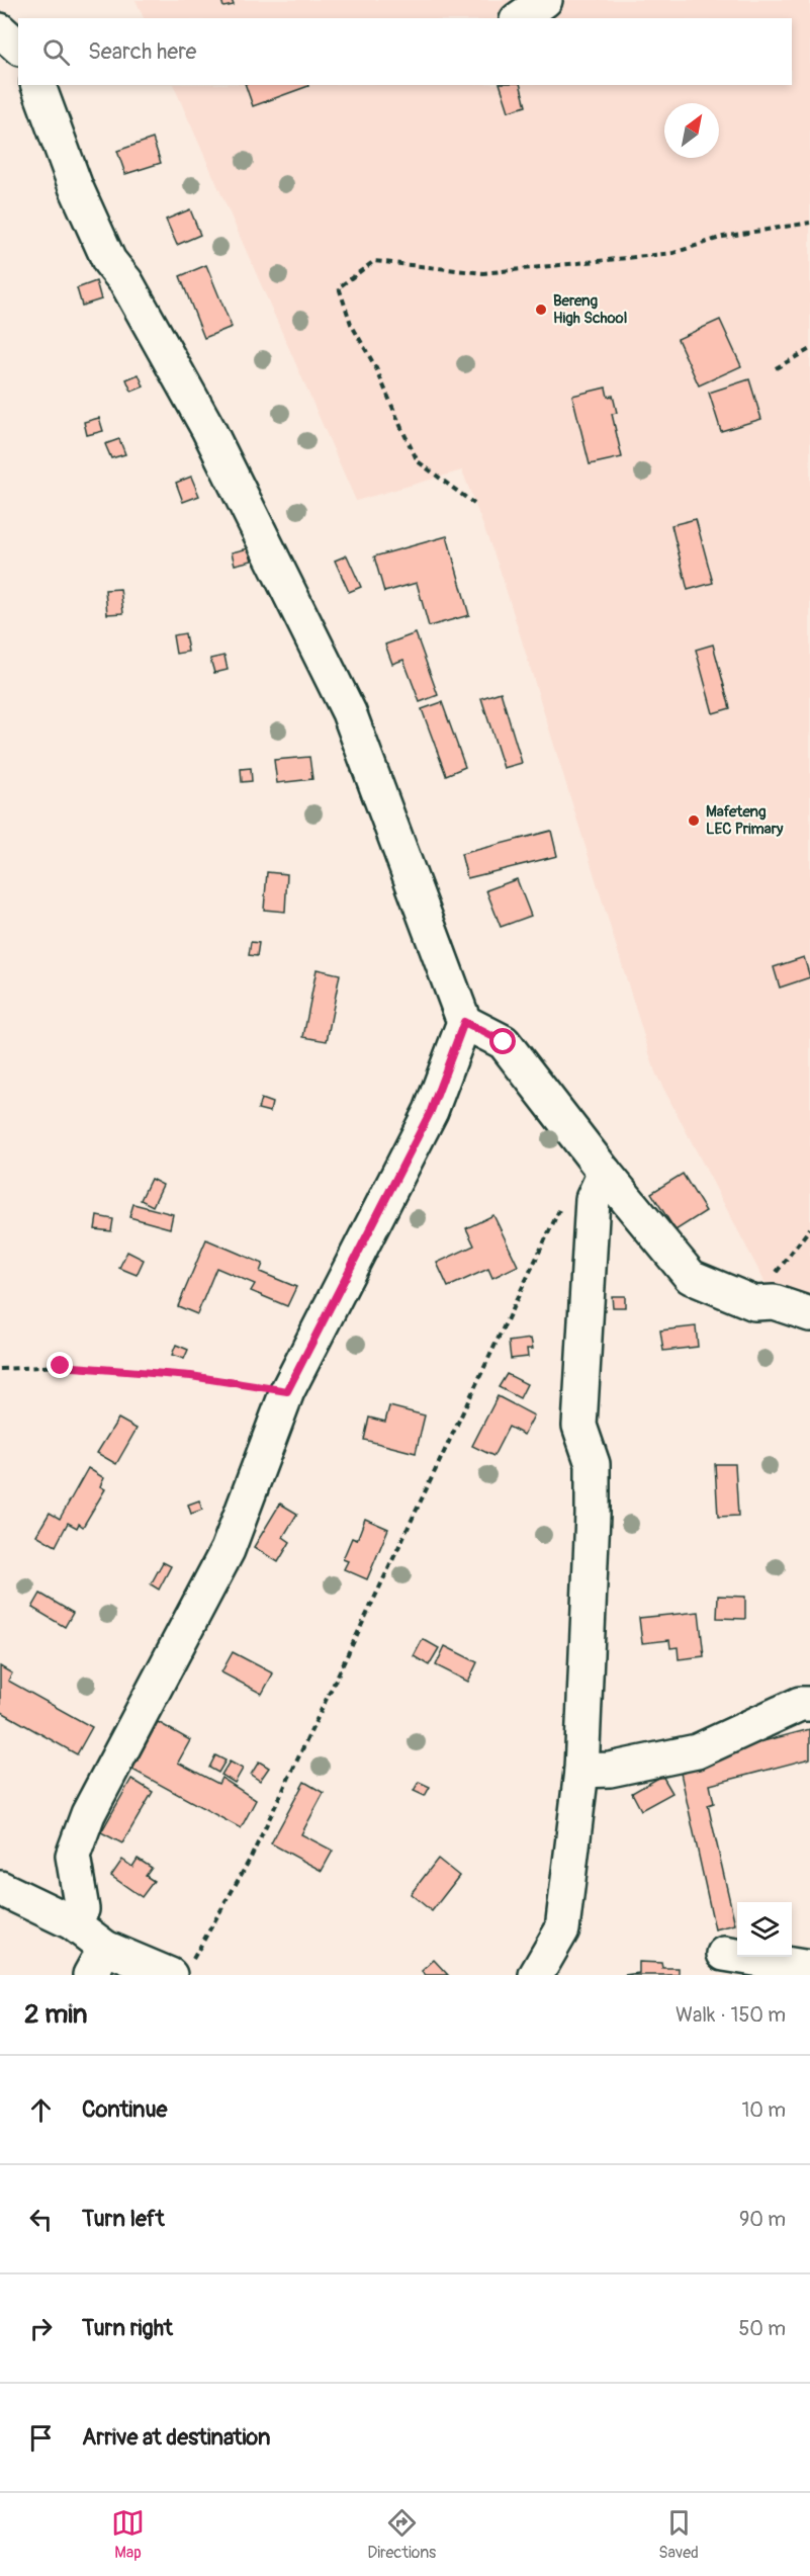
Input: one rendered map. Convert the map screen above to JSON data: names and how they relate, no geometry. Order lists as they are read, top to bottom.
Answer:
{
  "places": ["Bereng High School", "Mafeteng LEC Primary"],
  "north": "top right",
  "page": {
    "search": "Search here",
    "heading": ["2 min", "Walk · 150 m"],
    "list": [
      ["Continue", "10 m"],
      ["Turn left", "90 m"],
      ["Turn right", "50 m"],
      "Arrive at destination"
    ],
    "nav": ["Map", "Directions", "Saved"]
  }
}
